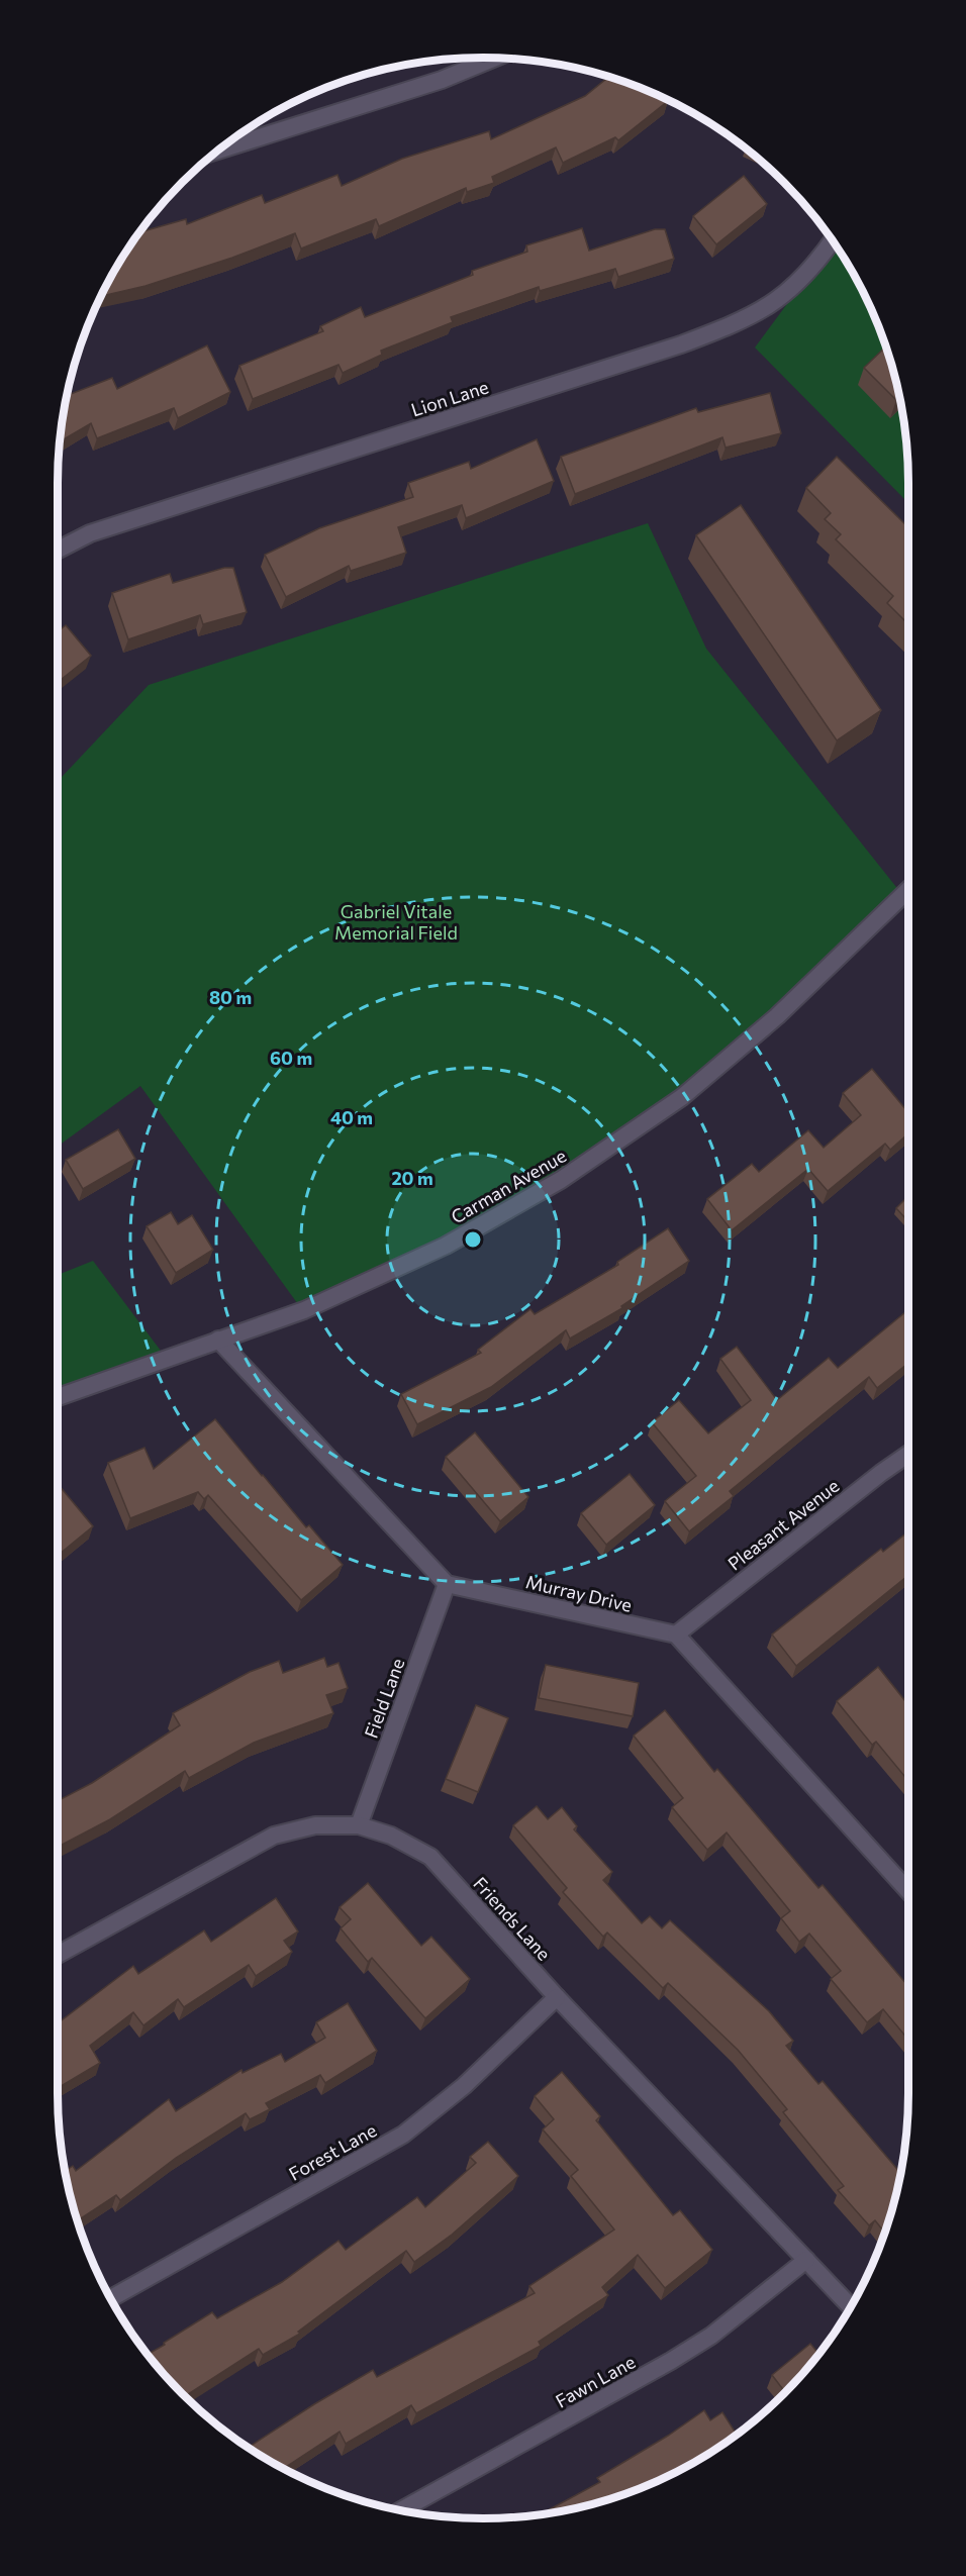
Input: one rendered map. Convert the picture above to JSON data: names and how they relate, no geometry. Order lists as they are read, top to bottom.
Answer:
{
  "streets": {
    "street": [
      "Lion Lane",
      "Carman Avenue",
      "Pleasant Avenue",
      "Murray Drive",
      "Field Lane",
      "Friends Lane",
      "Forest Lane",
      "Fawn Lane"
    ]
  },
  "crossings": [
    ["Pleasant Avenue", "Murray Drive"],
    ["Murray Drive", "Field Lane"],
    ["Field Lane", "Friends Lane"],
    ["Friends Lane", "Forest Lane"],
    ["Friends Lane", "Fawn Lane"]
  ],
  "parks": ["Gabriel Vitale Memorial Field"],
  "rings": [
    "80 m",
    "60 m",
    "40 m",
    "20 m"
  ]
}
